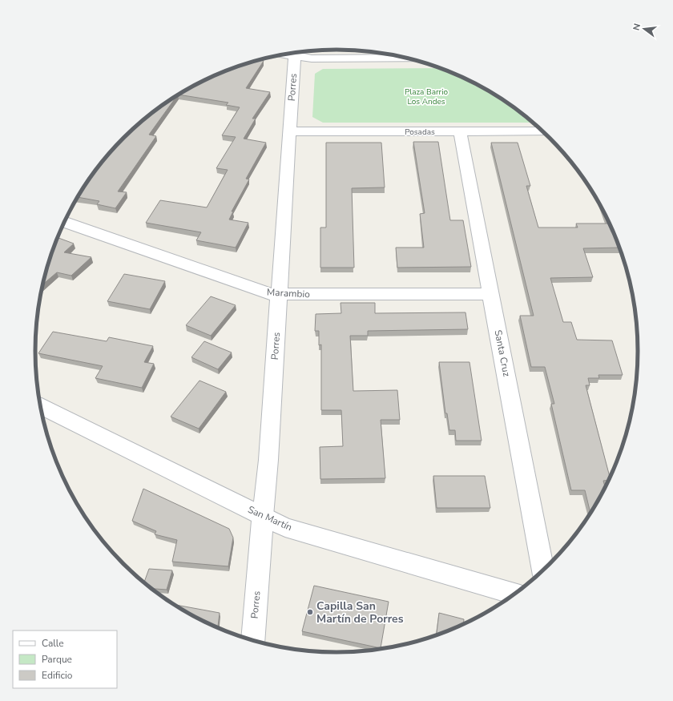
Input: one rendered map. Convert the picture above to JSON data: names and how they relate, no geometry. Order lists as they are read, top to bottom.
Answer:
{
  "streets": {
    "street": [
      "Porres",
      "Posadas",
      "Marambio",
      "Santa Cruz",
      "San Martín"
    ]
  },
  "crossings": [
    ["Porres", "Posadas"],
    ["Porres", "Marambio"],
    ["Porres", "San Martín"],
    ["Posadas", "Santa Cruz"],
    ["Marambio", "Santa Cruz"]
  ],
  "parks": ["Plaza Barrio Los Andes"],
  "places": ["Capilla San Martín de Porres"],
  "legend": ["Calle", "Parque", "Edificio"],
  "north": "left"
}
